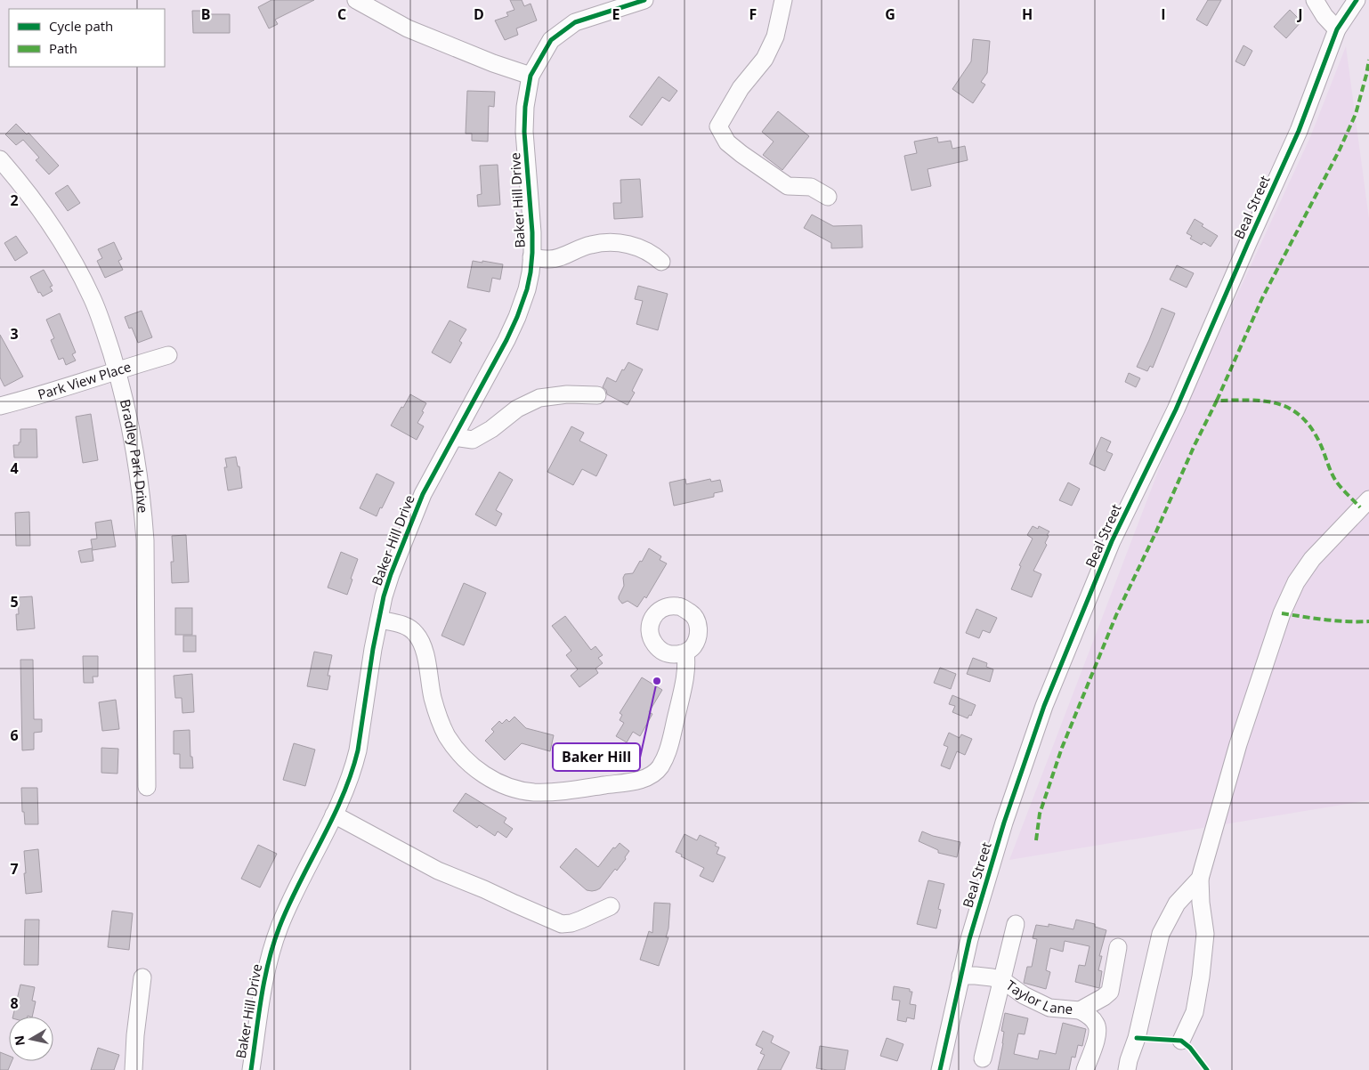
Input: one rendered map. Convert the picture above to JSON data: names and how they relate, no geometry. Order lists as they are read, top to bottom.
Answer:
{
  "streets": {
    "street": [
      "Baker Hill Drive",
      "Beal Street",
      "Park View Place",
      "Bradley Park Drive",
      "Taylor Lane"
    ]
  },
  "crossings": [
    ["Beal Street", "Taylor Lane"],
    ["Park View Place", "Bradley Park Drive"]
  ],
  "places": ["Baker Hill"],
  "legend": ["Cycle path", "Path"],
  "north": "left",
  "grid": {
    "columns": [
      "B",
      "C",
      "D",
      "E",
      "F",
      "G",
      "H",
      "I",
      "J"
    ],
    "rows": [
      "2",
      "3",
      "4",
      "5",
      "6",
      "7",
      "8"
    ]
  }
}
